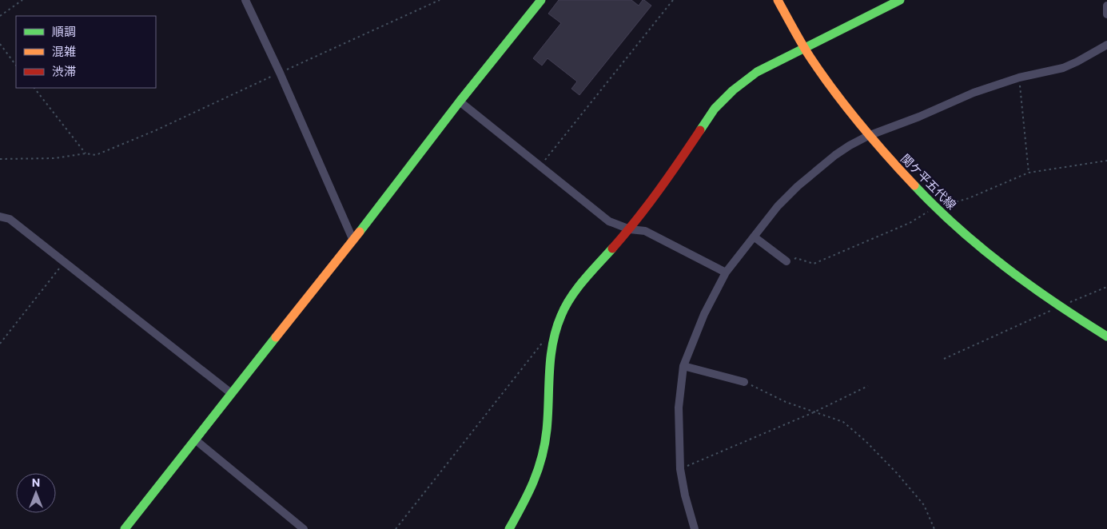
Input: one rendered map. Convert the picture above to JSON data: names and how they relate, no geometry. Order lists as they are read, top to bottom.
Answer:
{
  "streets": {
    "street": ["関ケ平五代線"]
  },
  "legend": ["順調", "混雑", "渋滞"],
  "north": "top"
}
